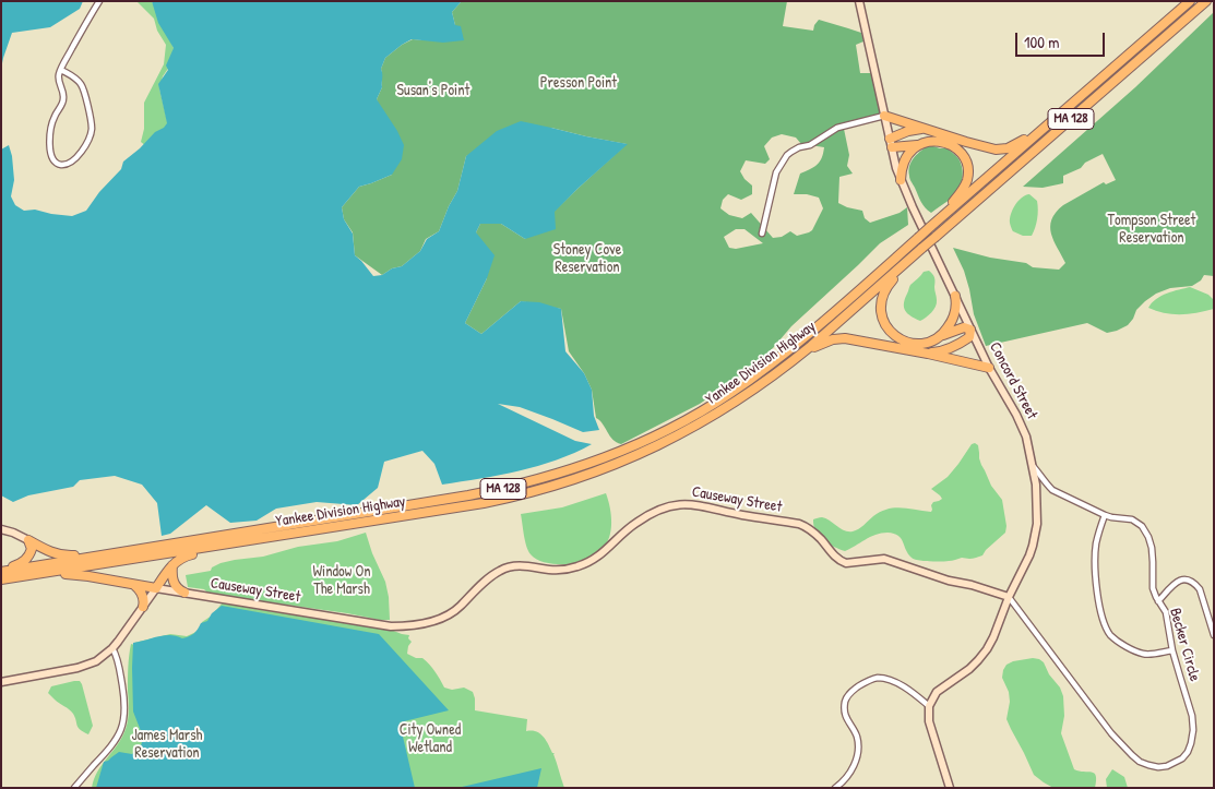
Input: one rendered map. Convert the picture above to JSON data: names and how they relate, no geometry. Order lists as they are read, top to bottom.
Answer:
{
  "streets": {
    "highway": ["MA 128", "Yankee Division Highway"],
    "street": ["Concord Street", "Causeway Street", "Becker Circle"]
  },
  "crossings": [
    ["Concord Street", "Causeway Street"],
    ["Concord Street", "Becker Circle"],
    ["Causeway Street", "Becker Circle"]
  ],
  "parks": [
    "Presson Point",
    "Susan's Point",
    "Tompson Street Reservation",
    "Stoney Cove Reservation",
    "Window On The Marsh",
    "City Owned Wetland",
    "James Marsh Reservation"
  ],
  "scale_bar": "100 m"
}
